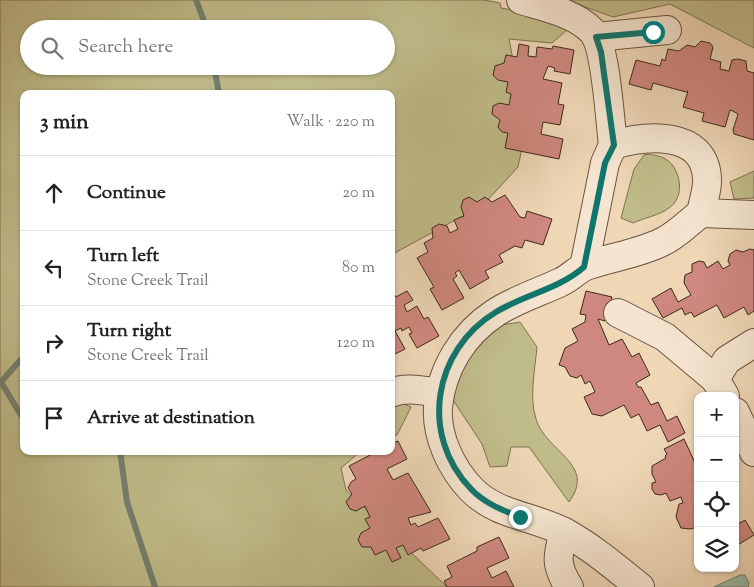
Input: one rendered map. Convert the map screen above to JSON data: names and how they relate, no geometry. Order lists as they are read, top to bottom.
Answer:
{
  "page": {
    "search": "Search here",
    "heading": ["3 min", "Walk · 220 m"],
    "list": [
      ["Continue", "20 m"],
      ["Turn left", "Stone Creek Trail", "80 m"],
      ["Turn right", "Stone Creek Trail", "120 m"],
      "Arrive at destination"
    ],
    "map_buttons": ["+", "−"]
  }
}
